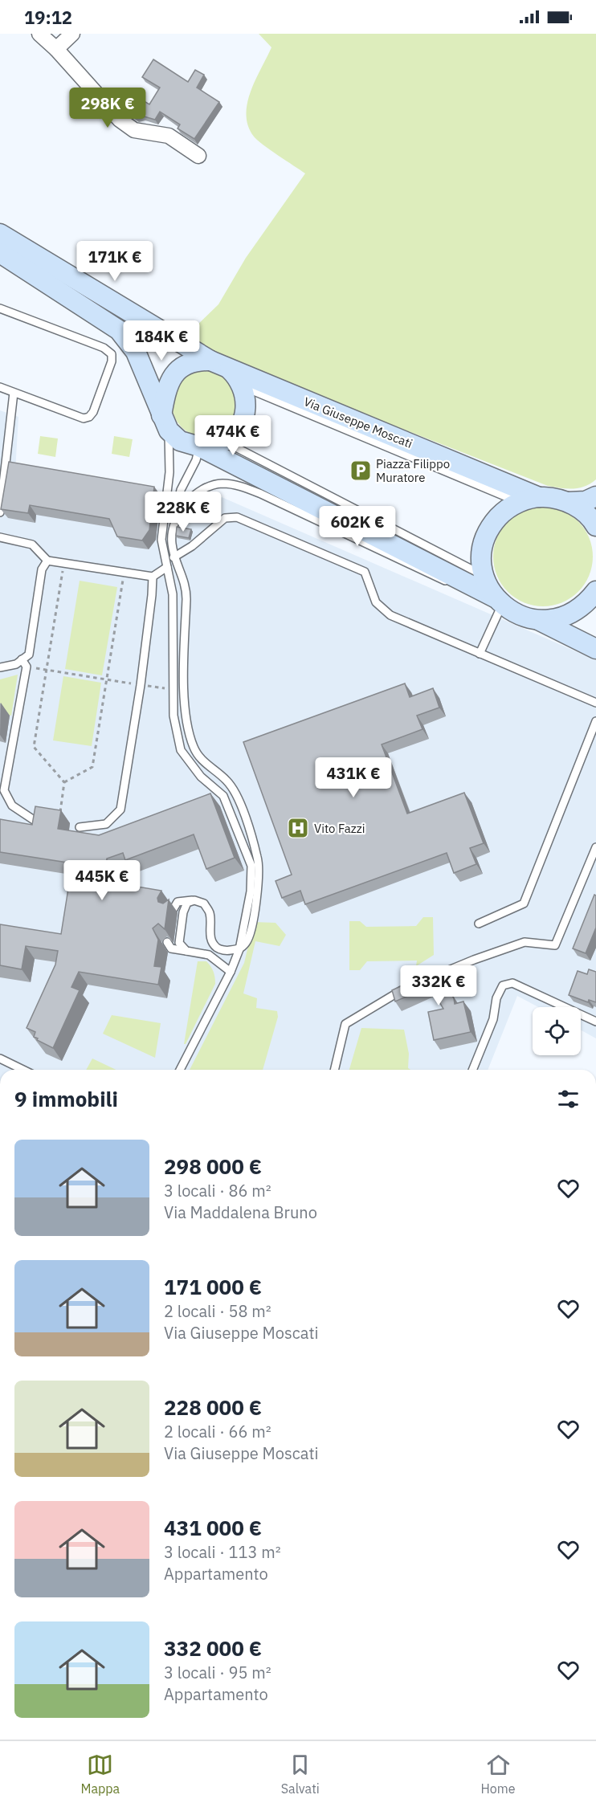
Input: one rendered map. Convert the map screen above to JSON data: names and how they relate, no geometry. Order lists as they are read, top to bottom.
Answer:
{
  "streets": {
    "street": ["Via Giuseppe Moscati"]
  },
  "places": {
    "parking": ["Piazza Filippo Muratore"],
    "hospital": ["Vito Fazzi"]
  },
  "page": {
    "status": "19:12",
    "price": [
      "298K €",
      "171K €",
      "184K €",
      "474K €",
      "228K €",
      "602K €",
      "431K €",
      "445K €",
      "332K €"
    ],
    "heading": "9 immobili",
    "list": [
      {
        "name": "298 000 €",
        "note": "3 locali · 86 m² · Via Maddalena Bruno"
      },
      {
        "name": "171 000 €",
        "note": "2 locali · 58 m² · Via Giuseppe Moscati"
      },
      {
        "name": "228 000 €",
        "note": "2 locali · 66 m² · Via Giuseppe Moscati"
      },
      {
        "name": "431 000 €",
        "note": "3 locali · 113 m² · Appartamento"
      },
      {
        "name": "332 000 €",
        "note": "3 locali · 95 m² · Appartamento"
      }
    ],
    "tabs": ["Mappa", "Salvati", "Home"]
  }
}
